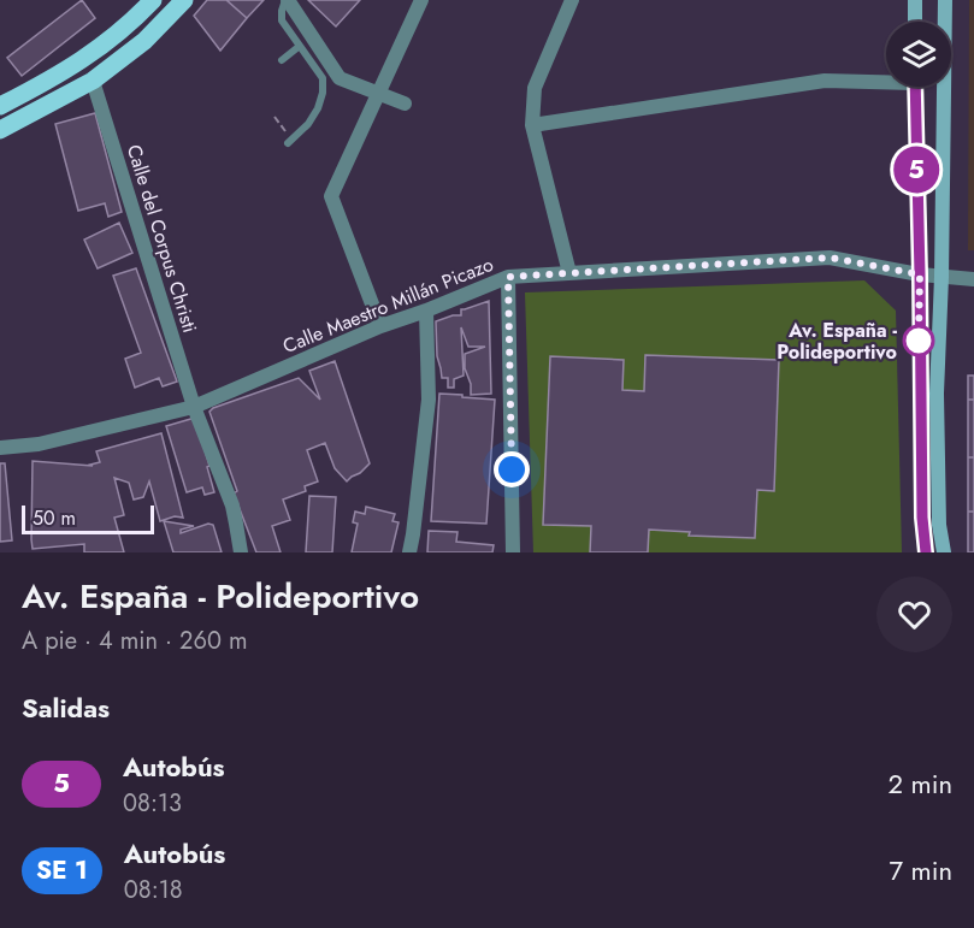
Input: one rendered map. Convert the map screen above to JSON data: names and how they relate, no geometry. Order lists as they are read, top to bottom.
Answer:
{
  "streets": {
    "street": ["Calle del Corpus Christi", "Calle Maestro Millán Picazo"]
  },
  "crossings": [
    ["Calle del Corpus Christi", "Calle Maestro Millán Picazo"]
  ],
  "places": ["Av. España - Polideportivo"],
  "lines": ["bus line 5"],
  "scale_bar": "50 m",
  "page": {
    "on_map": "5",
    "scale": "50 m",
    "heading": [
      ["Av. España - Polideportivo", "A pie · 4 min · 260 m"],
      "Salidas"
    ],
    "list": [
      {
        "mark": "5",
        "name": "Autobús",
        "note": "08:13",
        "value": "2 min"
      },
      {
        "mark": "SE 1",
        "name": "Autobús",
        "note": "08:18",
        "value": "7 min"
      }
    ]
  }
}
